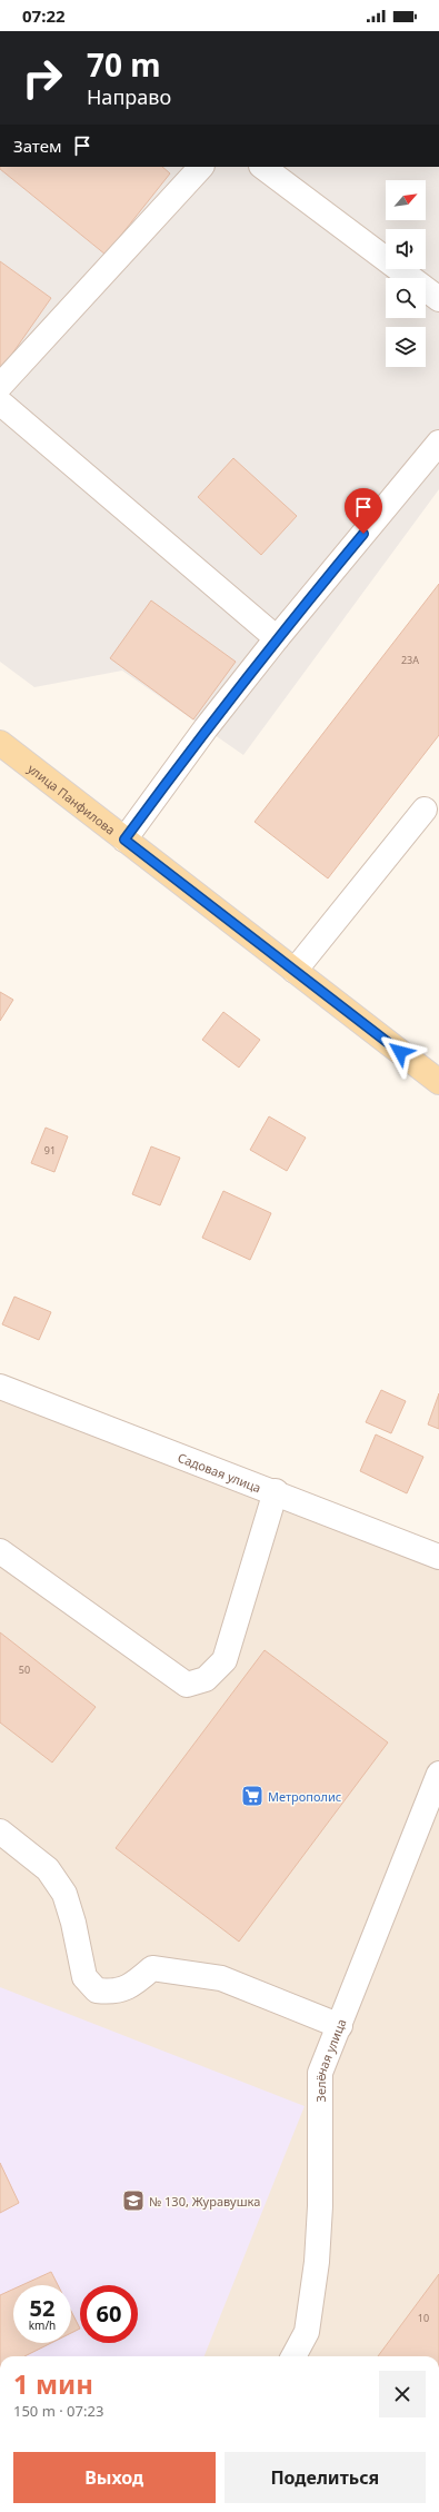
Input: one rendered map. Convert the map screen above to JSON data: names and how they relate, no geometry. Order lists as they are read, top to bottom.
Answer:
{
  "streets": {
    "main road": ["улица Панфилова"],
    "street": ["Садовая улица", "Зелёная улица"]
  },
  "places": {
    "supermarket": ["Метрополис"],
    "school or university": ["№ 130, Журавушка"]
  },
  "house_numbers": [
    "23А",
    "91",
    "50",
    "10"
  ],
  "north": "top right",
  "page": {
    "status": "07:22",
    "turn": ["70 m", "Направо"],
    "then": "Затем",
    "speed": "52 km/h",
    "limit": "60",
    "heading": ["1 мин", "150 m · 07:23"],
    "buttons": ["Выход", "Поделиться"]
  }
}
